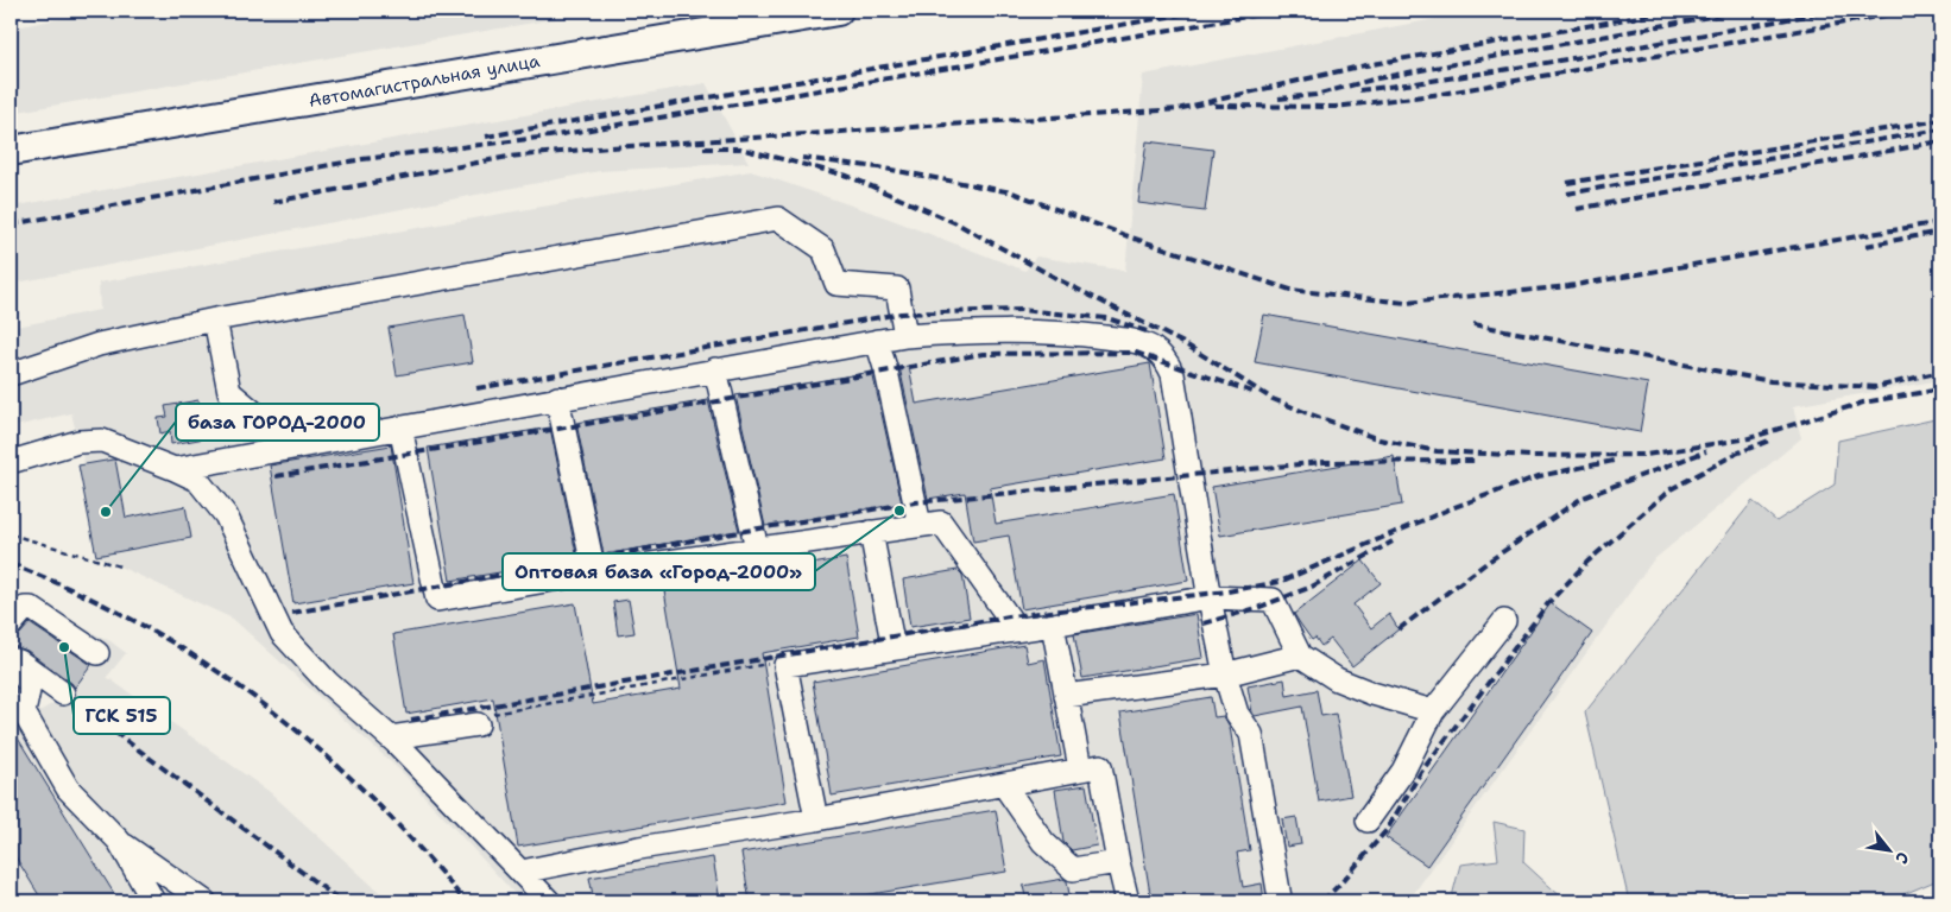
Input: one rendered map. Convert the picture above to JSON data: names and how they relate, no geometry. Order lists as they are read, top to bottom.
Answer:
{
  "streets": {
    "main road": ["Автомагистральная улица"]
  },
  "places": ["Оптовая база «Город-2000»", "база ГОРОД-2000", "ГСК 515"],
  "north": "bottom right"
}
